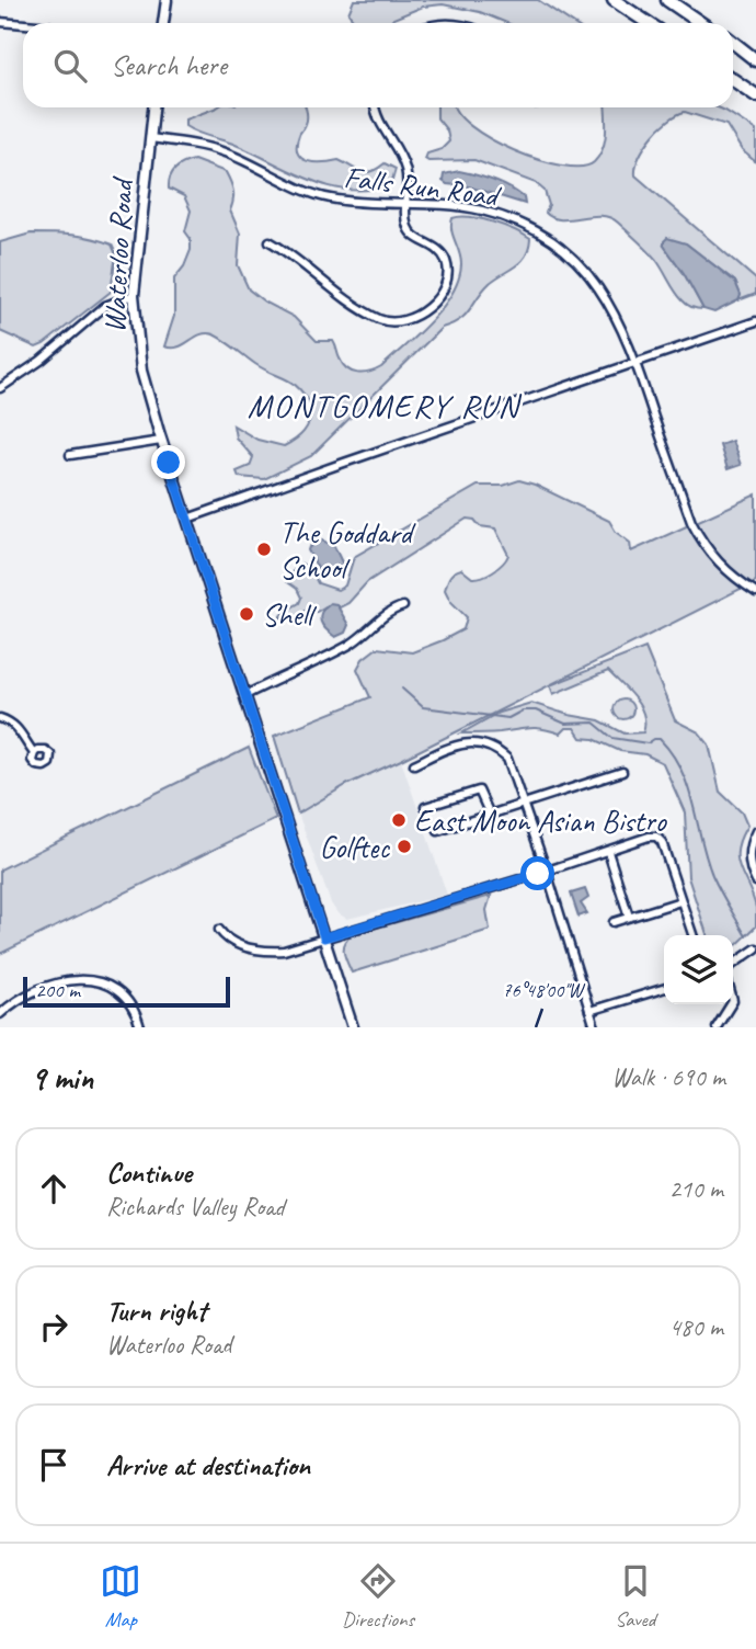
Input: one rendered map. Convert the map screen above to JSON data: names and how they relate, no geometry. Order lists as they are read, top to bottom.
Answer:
{
  "streets": {
    "main road": ["Waterloo Road"],
    "street": ["Falls Run Road"]
  },
  "crossings": [
    ["Falls Run Road", "Waterloo Road"]
  ],
  "districts": ["MONTGOMERY RUN"],
  "places": [
    "The Goddard School",
    "Shell",
    "East Moon Asian Bistro",
    "Golftec"
  ],
  "scale_bar": "200 m",
  "page": {
    "search": "Search here",
    "scale": "200 m",
    "heading": ["9 min", "Walk · 690 m"],
    "list": [
      ["Continue", "Richards Valley Road", "210 m"],
      ["Turn right", "Waterloo Road", "480 m"],
      "Arrive at destination"
    ],
    "nav": ["Map", "Directions", "Saved"]
  },
  "coordinates": ["76°48'00\"W"]
}
